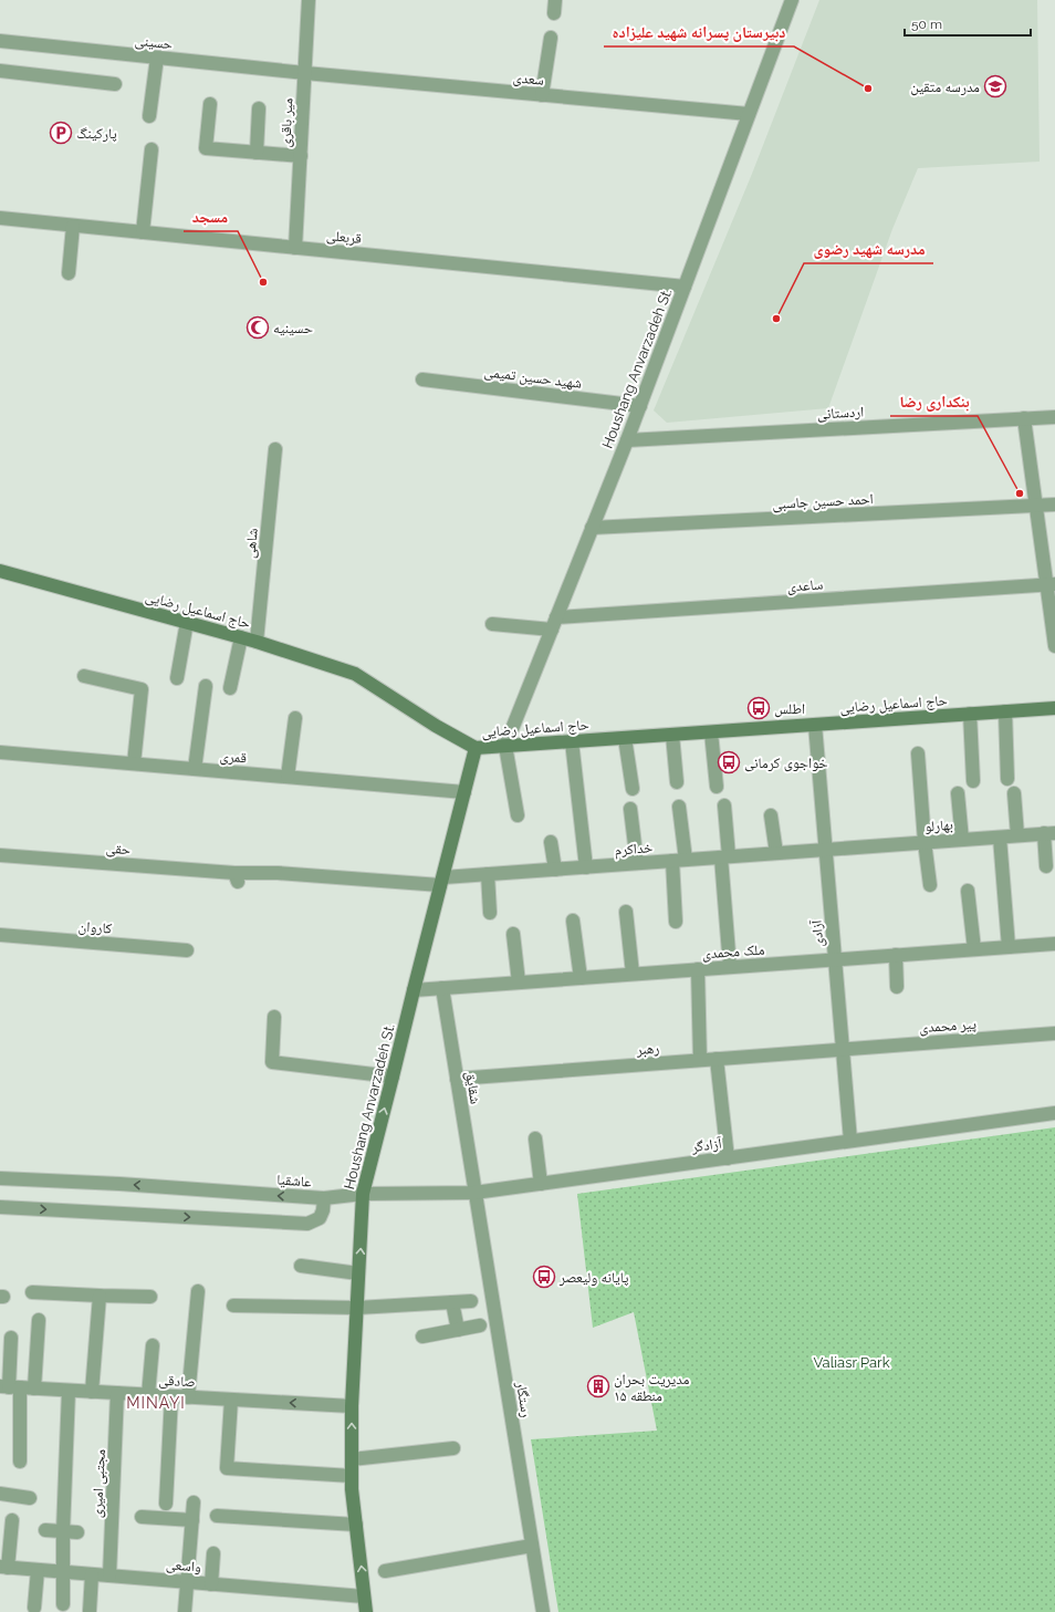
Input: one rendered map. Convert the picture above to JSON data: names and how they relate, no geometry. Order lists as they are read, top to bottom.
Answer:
{
  "streets": {
    "main road": ["Houshang Anvarzadeh St.", "حاج اسماعیل رضایی"],
    "street": [
      "حسینی",
      "سعدی",
      "میر باقری",
      "قربعلی",
      "شهید حسین تمیمی",
      "اردستانی",
      "احمد حسین جاسبی",
      "شاهی",
      "ساعدی",
      "قمری",
      "بهارلو",
      "حقی",
      "خداکرم",
      "کاروان",
      "آزادی",
      "ملک محمدی",
      "پیر محمدی",
      "رهبر",
      "شقایق",
      "آزادگر",
      "عاشقیا",
      "صادقی",
      "رستگار",
      "مجتبی امیری",
      "واسعی"
    ]
  },
  "crossings": [
    ["حسینی", "سعدی"],
    ["حسینی", "میر باقری"],
    ["سعدی", "میر باقری"],
    ["سعدی", "Houshang Anvarzadeh St."],
    ["میر باقری", "قربعلی"],
    ["قربعلی", "Houshang Anvarzadeh St."],
    ["Houshang Anvarzadeh St.", "شهید حسین تمیمی"],
    ["Houshang Anvarzadeh St.", "اردستانی"],
    ["Houshang Anvarzadeh St.", "احمد حسین جاسبی"],
    ["Houshang Anvarzadeh St.", "ساعدی"],
    ["Houshang Anvarzadeh St.", "حاج اسماعیل رضایی"],
    ["Houshang Anvarzadeh St.", "قمری"],
    ["Houshang Anvarzadeh St.", "حقی"],
    ["Houshang Anvarzadeh St.", "خداکرم"],
    ["Houshang Anvarzadeh St.", "ملک محمدی"],
    ["Houshang Anvarzadeh St.", "آزادگر"],
    ["Houshang Anvarzadeh St.", "صادقی"],
    ["Houshang Anvarzadeh St.", "واسعی"],
    ["شاهی", "حاج اسماعیل رضایی"],
    ["حاج اسماعیل رضایی", "آزادی"],
    ["بهارلو", "خداکرم"],
    ["بهارلو", "آزادی"],
    ["حقی", "خداکرم"],
    ["خداکرم", "آزادی"],
    ["آزادی", "ملک محمدی"],
    ["آزادی", "پیر محمدی"],
    ["آزادی", "رهبر"],
    ["آزادی", "آزادگر"],
    ["ملک محمدی", "شقایق"],
    ["پیر محمدی", "رهبر"],
    ["رهبر", "شقایق"],
    ["شقایق", "آزادگر"],
    ["شقایق", "رستگار"],
    ["آزادگر", "عاشقیا"],
    ["آزادگر", "رستگار"],
    ["صادقی", "مجتبی امیری"],
    ["مجتبی امیری", "واسعی"]
  ],
  "districts": ["MINAYI"],
  "parks": ["Valiasr Park"],
  "places": {
    "school or university": ["مدرسه متقین"],
    "other": [
      "دبیرستان پسرانه شهید علیزاده",
      "مسجد",
      "مدرسه شهید رضوی",
      "بنکداری رضا"
    ],
    "parking": ["پارکینگ"],
    "mosque": ["حسینیه"],
    "bus stop": ["اطلس", "خواجوی کرمانی", "پایانه ولیعصر"],
    "building": ["مدیریت بحران منطقه ۱۵"]
  },
  "scale_bar": "50 m"
}
